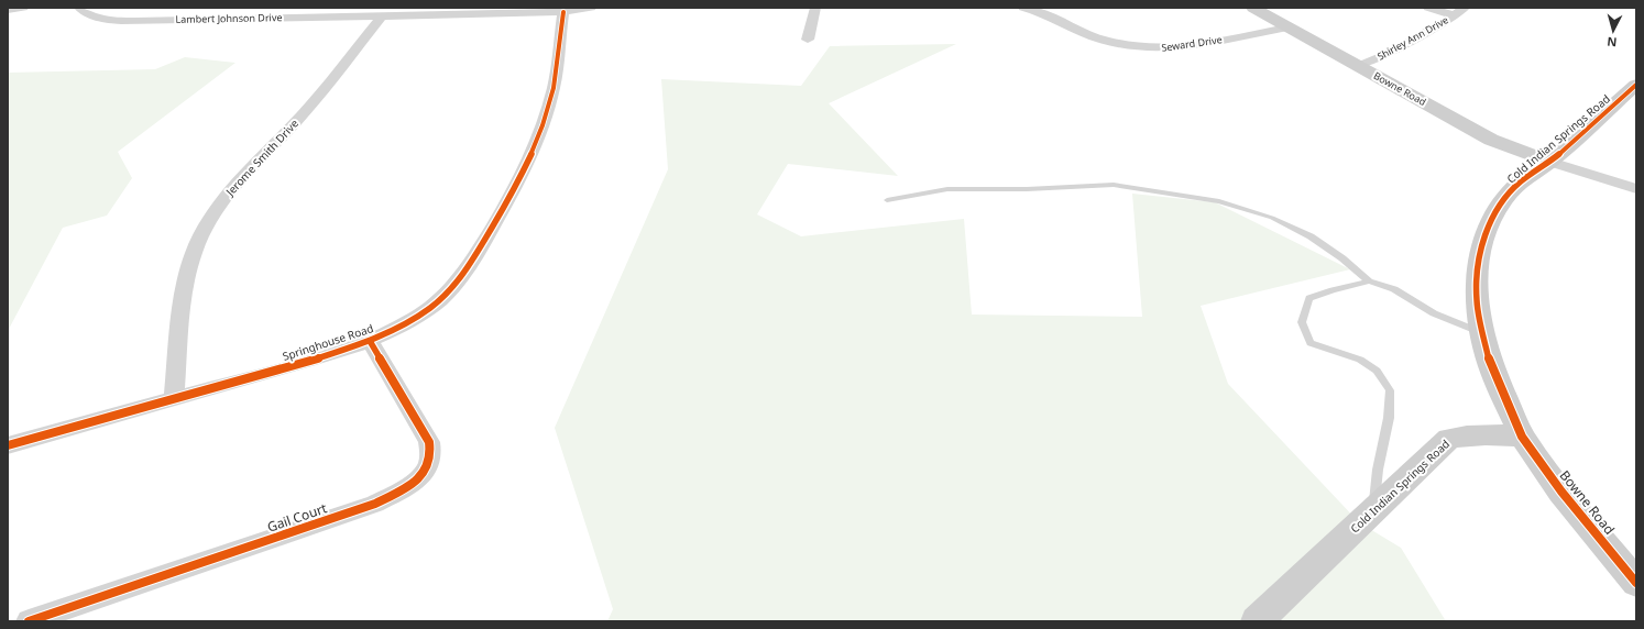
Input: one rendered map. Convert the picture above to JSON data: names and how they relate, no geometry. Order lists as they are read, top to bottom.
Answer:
{
  "streets": {
    "street": [
      "Lambert Johnson Drive",
      "Shirley Ann Drive",
      "Seward Drive",
      "Bowne Road",
      "Cold Indian Springs Road",
      "Jerome Smith Drive",
      "Springhouse Road",
      "Gail Court"
    ]
  },
  "crossings": [
    ["Lambert Johnson Drive", "Jerome Smith Drive"],
    ["Lambert Johnson Drive", "Springhouse Road"],
    ["Shirley Ann Drive", "Bowne Road"],
    ["Seward Drive", "Bowne Road"],
    ["Bowne Road", "Cold Indian Springs Road"],
    ["Jerome Smith Drive", "Springhouse Road"],
    ["Springhouse Road", "Gail Court"]
  ],
  "north": "bottom"
}
